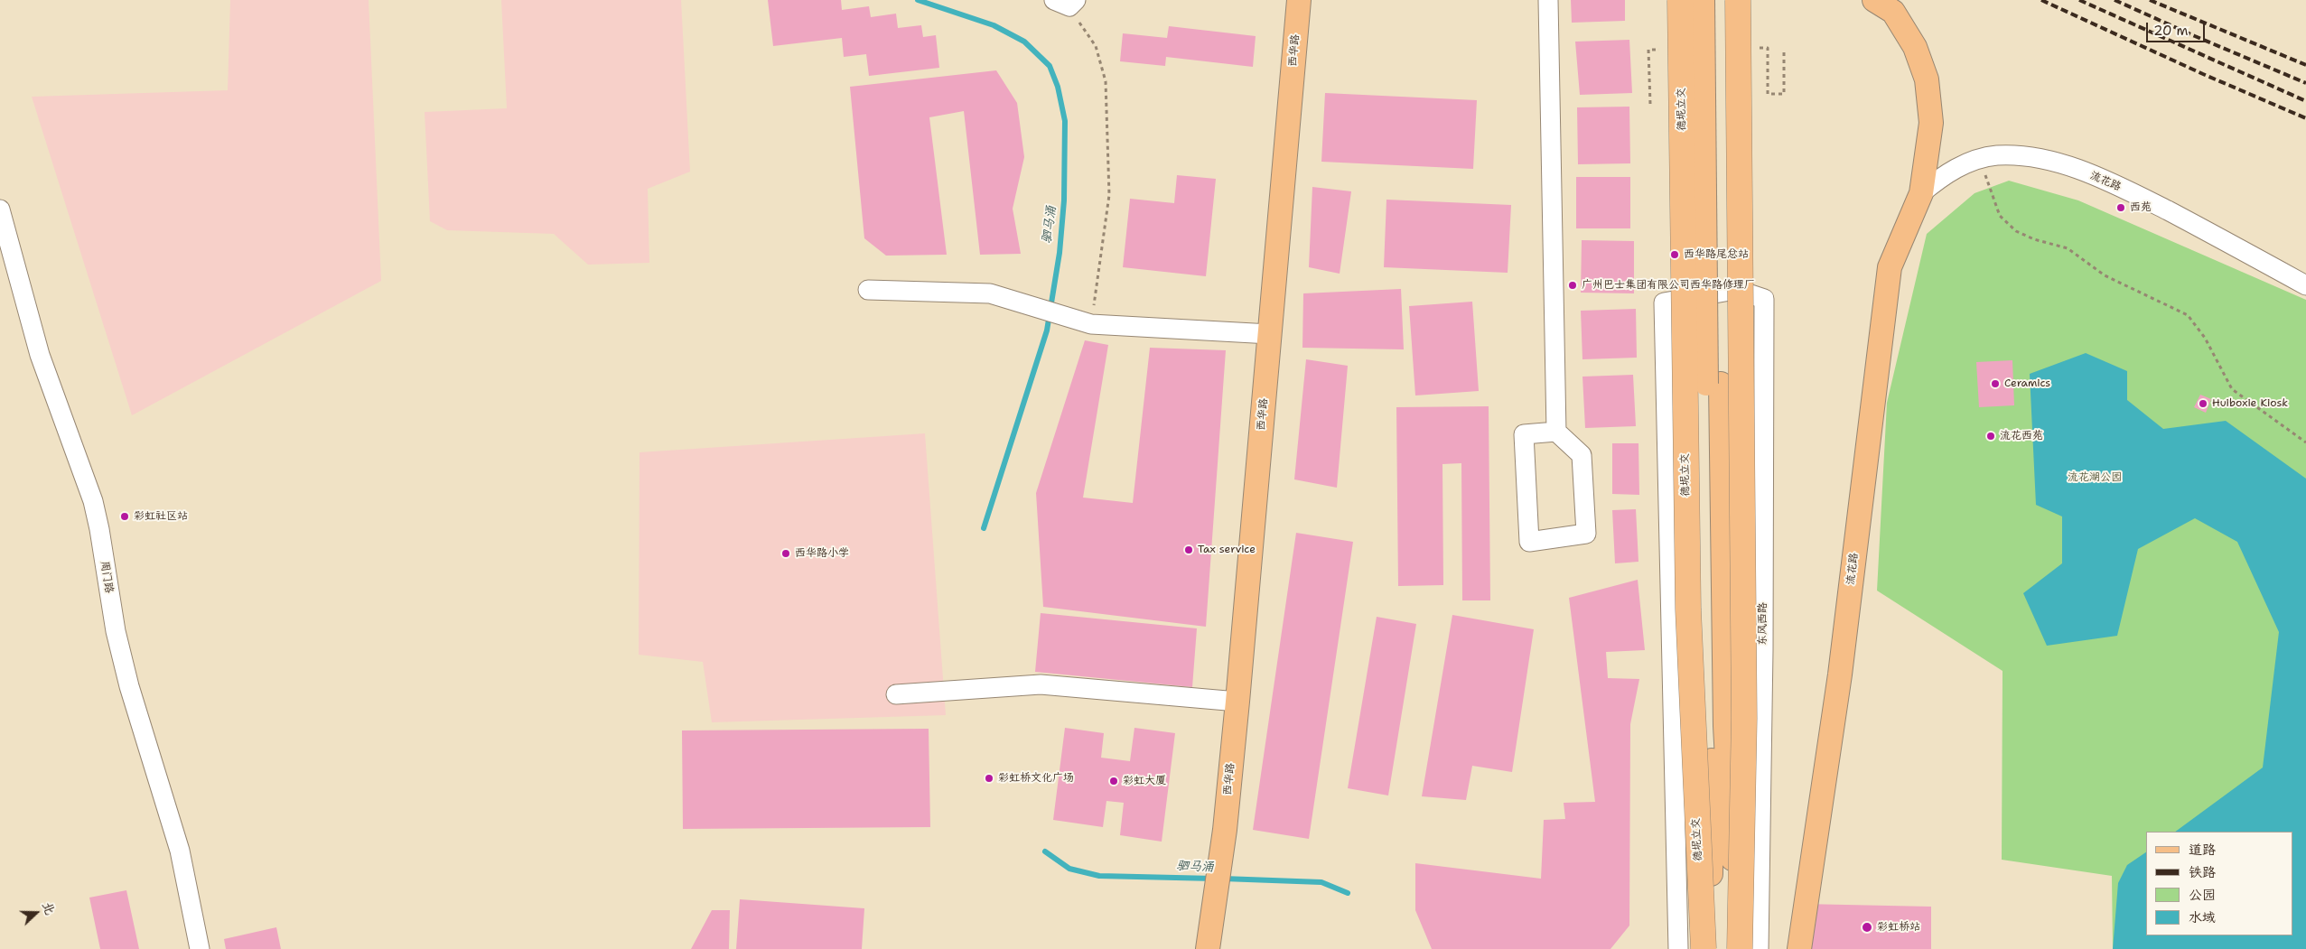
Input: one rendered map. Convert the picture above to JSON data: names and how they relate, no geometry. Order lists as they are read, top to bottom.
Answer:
{
  "streets": {
    "highway": ["德坭立交"],
    "main road": ["西华路", "流花路"],
    "street": ["周门路", "东风西路"]
  },
  "water": ["驷马涌"],
  "parks": ["流花湖公园"],
  "places": [
    "西苑",
    "西华路尾总站",
    "广州巴士集团有限公司西华路修理厂",
    "Ceramics",
    "Huiboxie Kiosk",
    "流花西苑",
    "彩虹社区站",
    "Tax service",
    "西华路小学",
    "彩虹桥文化广场",
    "彩虹大厦",
    "彩虹桥站"
  ],
  "legend": [
    "道路",
    "铁路",
    "公园",
    "水域"
  ],
  "scale_bar": "20 m",
  "north": "right"
}
